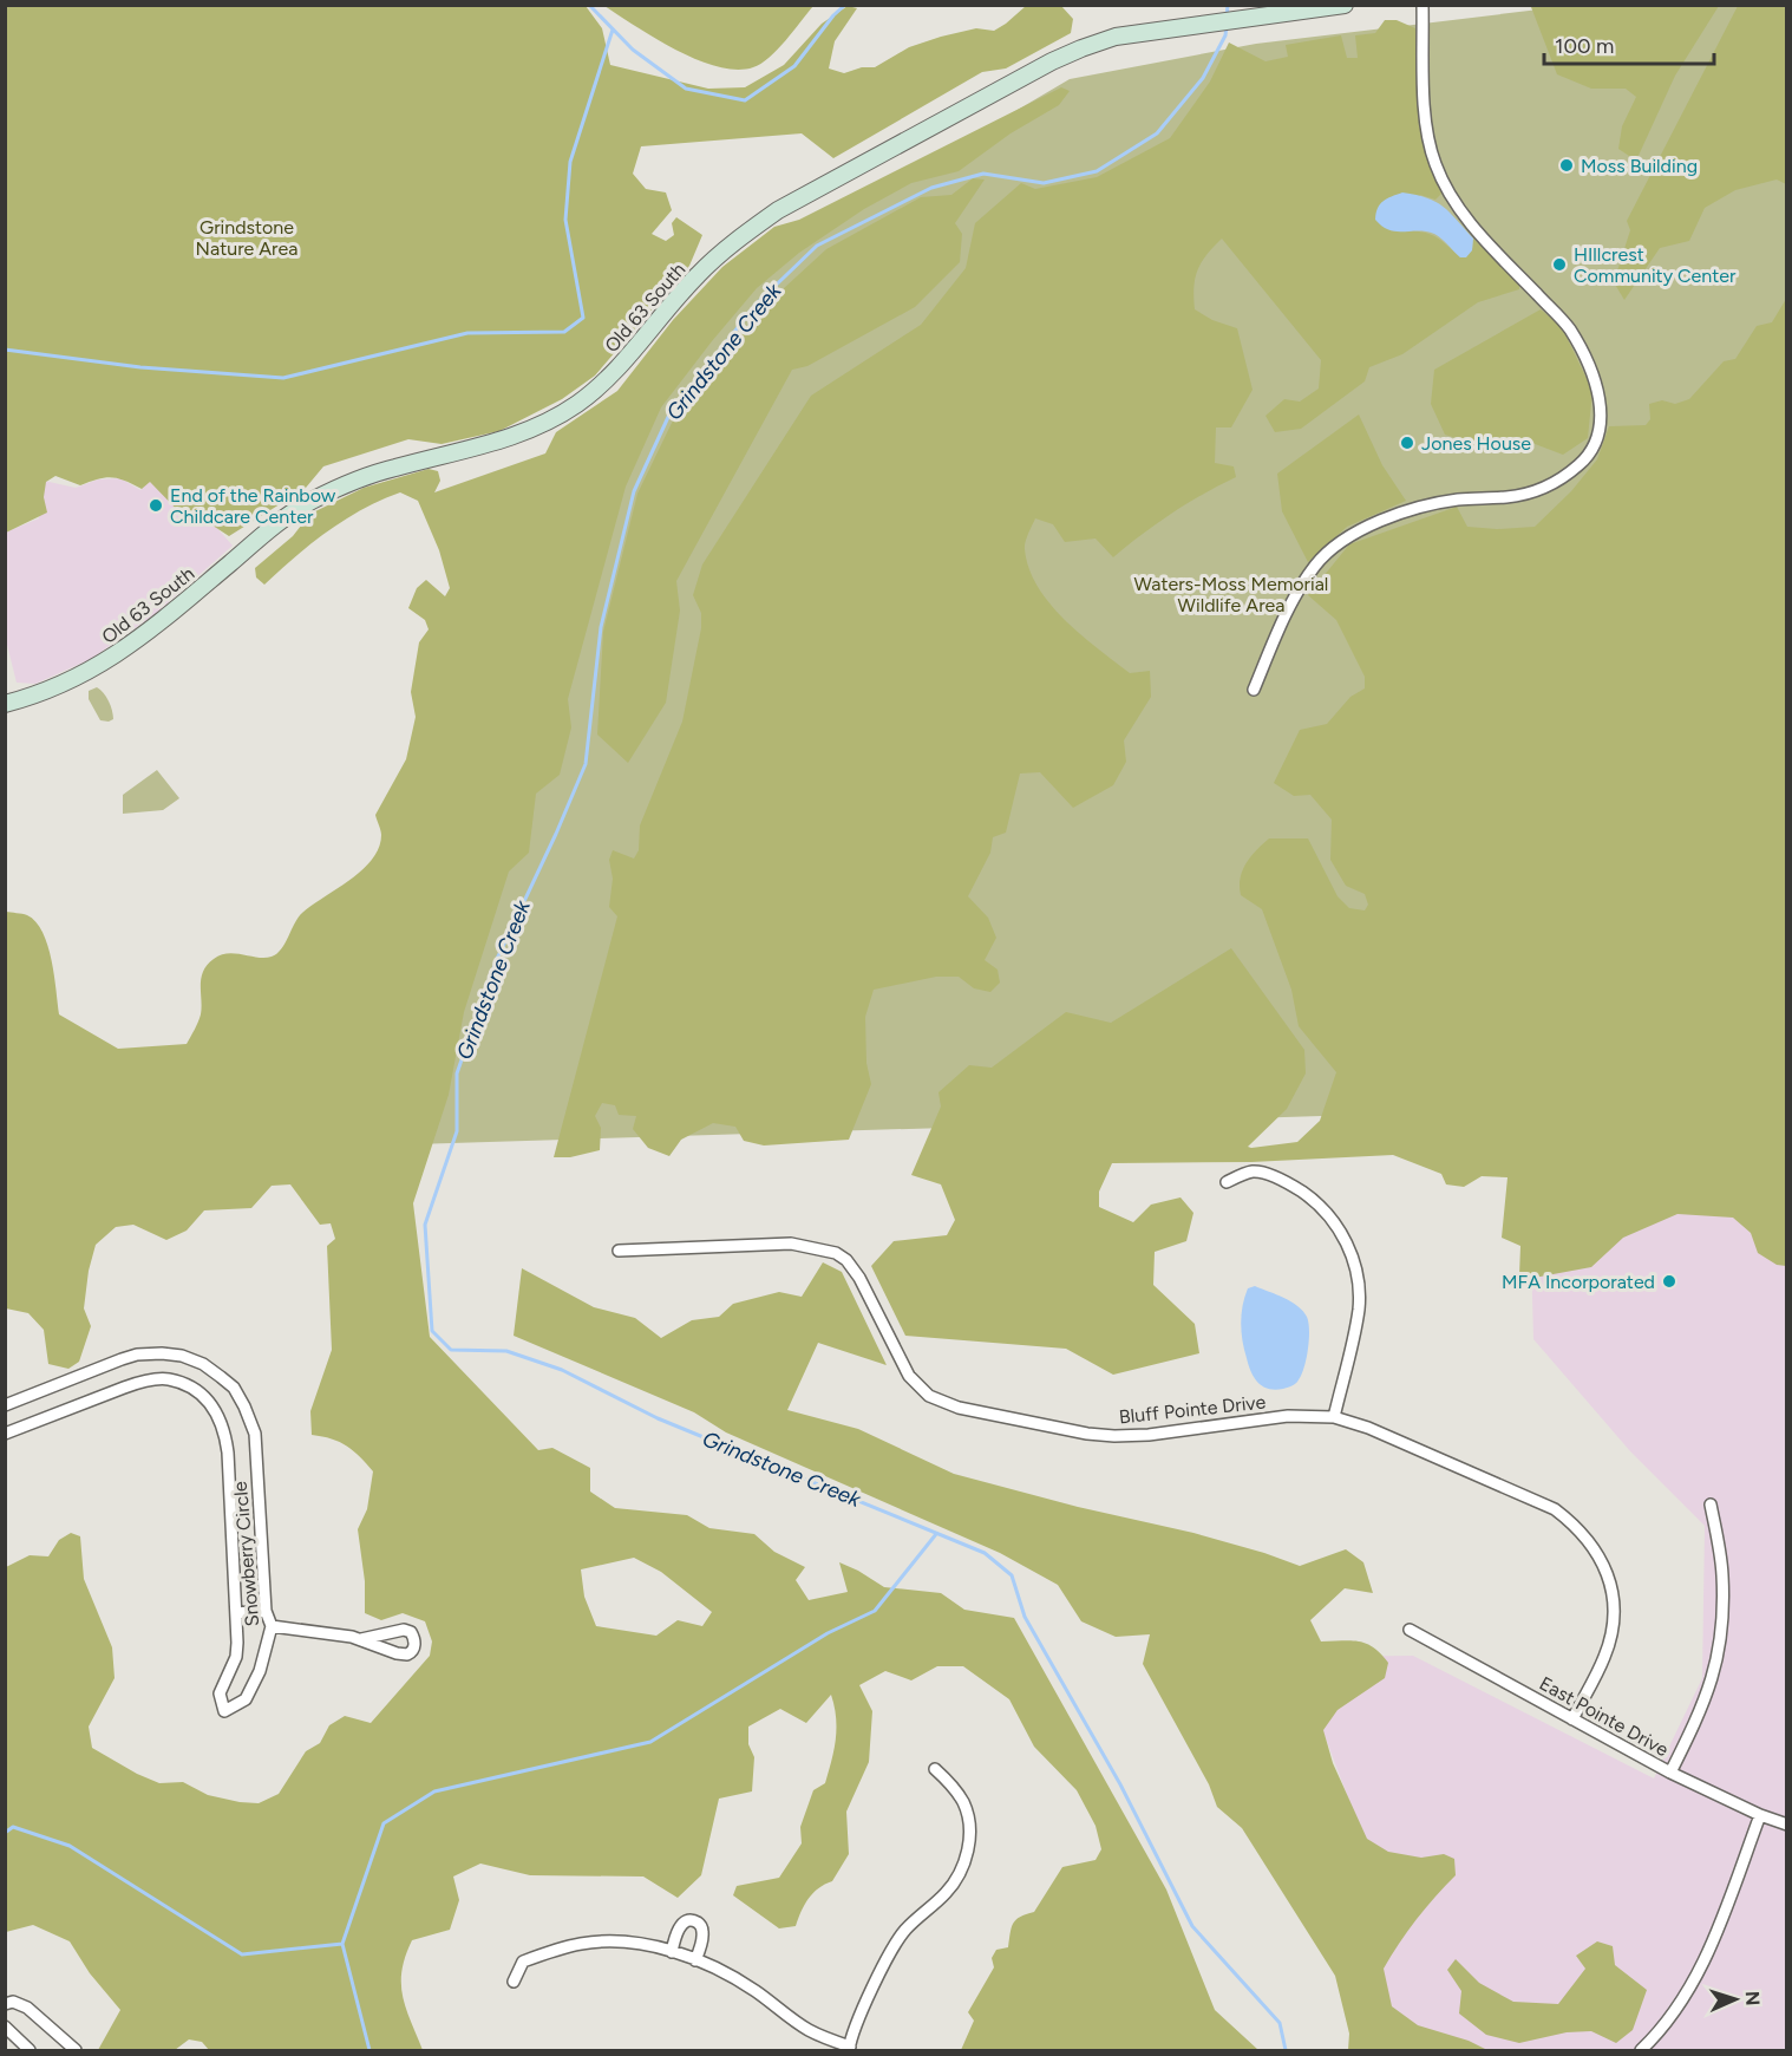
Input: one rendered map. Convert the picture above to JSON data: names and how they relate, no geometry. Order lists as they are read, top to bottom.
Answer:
{
  "streets": {
    "main road": ["Old 63 South"],
    "street": ["Bluff Pointe Drive", "Snowberry Circle", "East Pointe Drive"]
  },
  "crossings": [
    ["Bluff Pointe Drive", "East Pointe Drive"]
  ],
  "water": ["Grindstone Creek"],
  "parks": ["Grindstone Nature Area", "Waters-Moss Memorial Wildlife Area"],
  "places": [
    "Moss Building",
    "HIllcrest Community Center",
    "Jones House",
    "End of the Rainbow Childcare Center",
    "MFA Incorporated"
  ],
  "scale_bar": "100 m",
  "north": "right"
}
